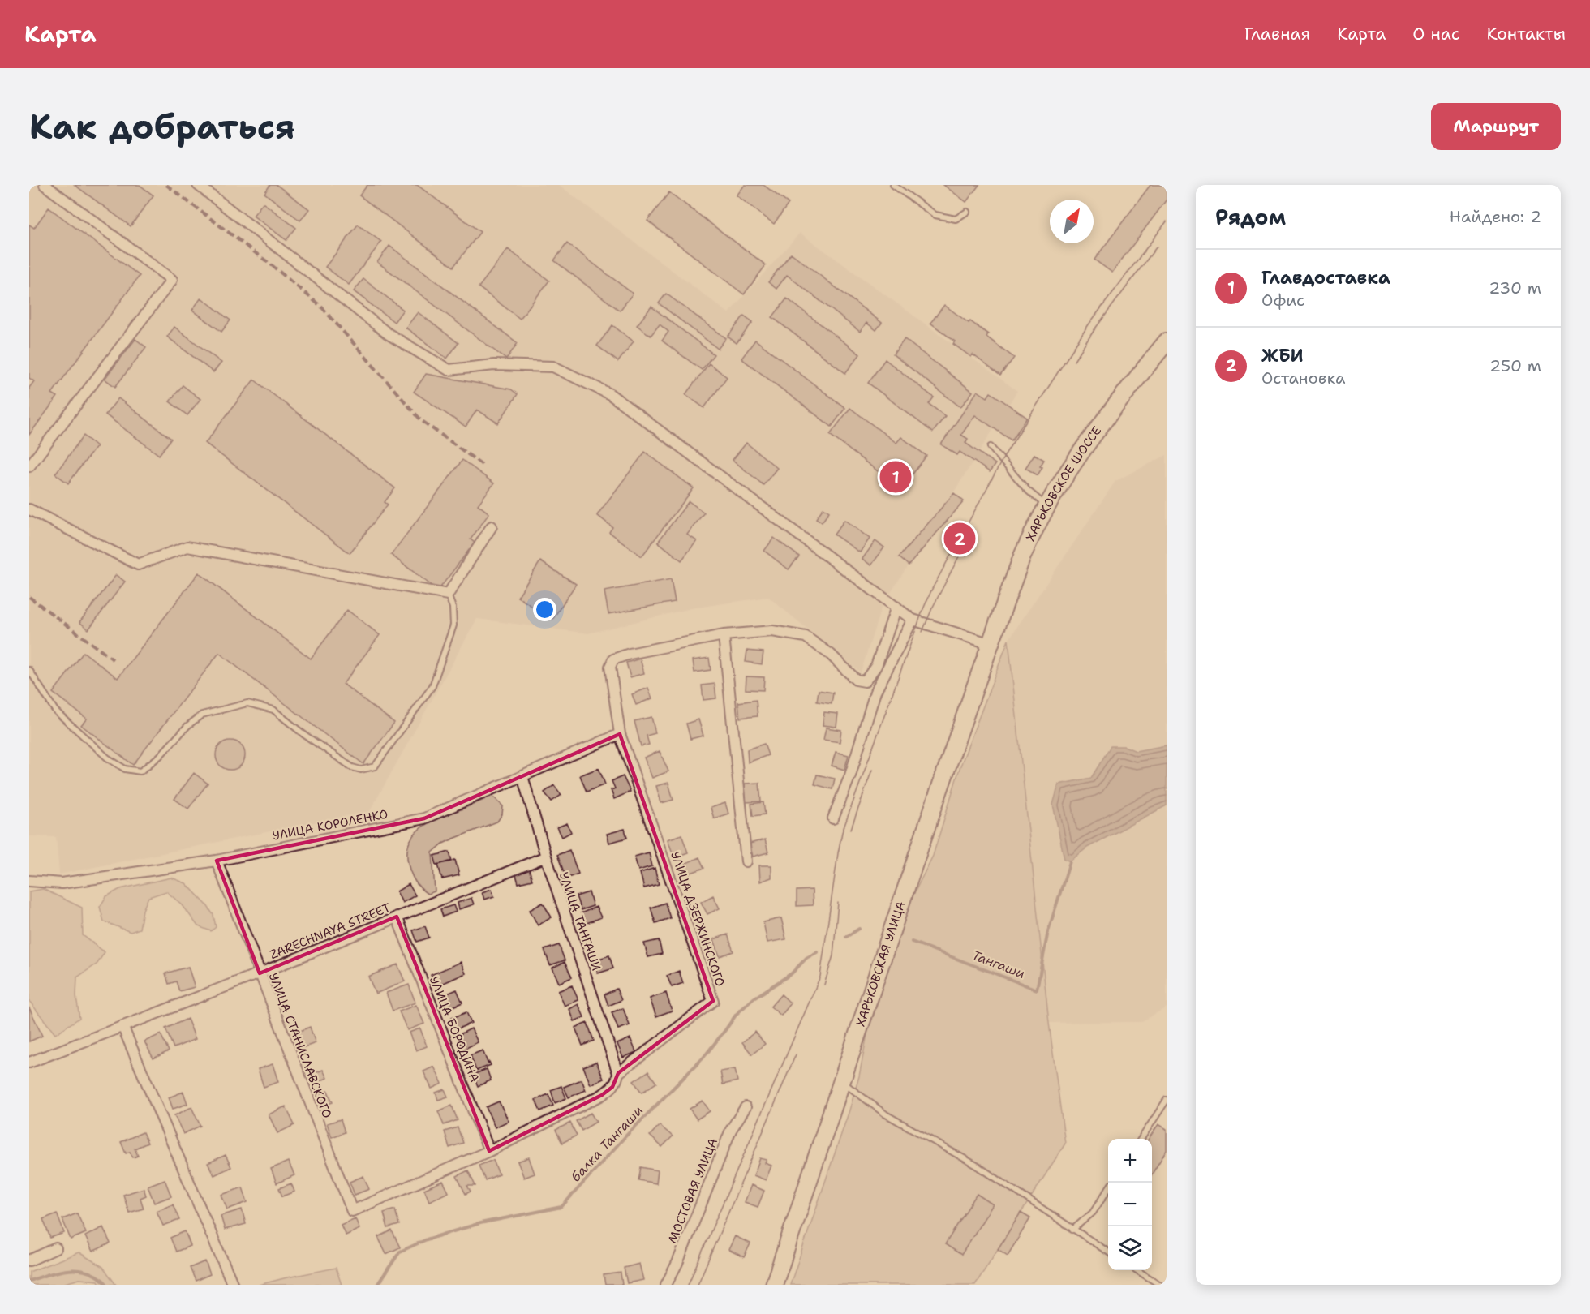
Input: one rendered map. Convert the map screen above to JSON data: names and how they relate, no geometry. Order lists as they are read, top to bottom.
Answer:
{
  "streets": {
    "main road": ["ХАРЬКОВСКОЕ ШОССЕ", "ХАРЬКОВСКАЯ УЛИЦА"],
    "street": [
      "УЛИЦА КОРОЛЕНКО",
      "УЛИЦА ДЗЕРЖИНСКОГО",
      "УЛИЦА ТАНГАШИ",
      "ZARECHNAYA STREET",
      "УЛИЦА БОРОДИНА",
      "УЛИЦА СТАНИСЛАВСКОГО",
      "МОСТОВАЯ УЛИЦА"
    ]
  },
  "crossings": [
    ["ХАРЬКОВСКОЕ ШОССЕ", "ХАРЬКОВСКАЯ УЛИЦА"],
    ["УЛИЦА КОРОЛЕНКО", "УЛИЦА ДЗЕРЖИНСКОГО"],
    ["УЛИЦА КОРОЛЕНКО", "УЛИЦА ТАНГАШИ"],
    ["УЛИЦА КОРОЛЕНКО", "УЛИЦА СТАНИСЛАВСКОГО"],
    ["УЛИЦА ДЗЕРЖИНСКОГО", "УЛИЦА ТАНГАШИ"],
    ["УЛИЦА ДЗЕРЖИНСКОГО", "УЛИЦА БОРОДИНА"],
    ["УЛИЦА ДЗЕРЖИНСКОГО", "УЛИЦА СТАНИСЛАВСКОГО"],
    ["УЛИЦА ТАНГАШИ", "ZARECHNAYA STREET"],
    ["ZARECHNAYA STREET", "УЛИЦА БОРОДИНА"],
    ["ZARECHNAYA STREET", "УЛИЦА СТАНИСЛАВСКОГО"]
  ],
  "water": ["Тангаши", "балка Тангаши"],
  "north": "top right",
  "page": {
    "header": "Карта",
    "nav": [
      "Главная",
      "Карта",
      "О нас",
      "Контакты"
    ],
    "buttons": "Маршрут",
    "title": "Как добраться",
    "heading": ["Рядом", "Найдено: 2"],
    "list": [
      {
        "mark": "1",
        "name": "Главдоставка",
        "note": "Офис",
        "value": "230 m"
      },
      {
        "mark": "2",
        "name": "ЖБИ",
        "note": "Остановка",
        "value": "250 m"
      }
    ],
    "pins": ["1", "2"],
    "map_buttons": ["+", "−"]
  }
}
